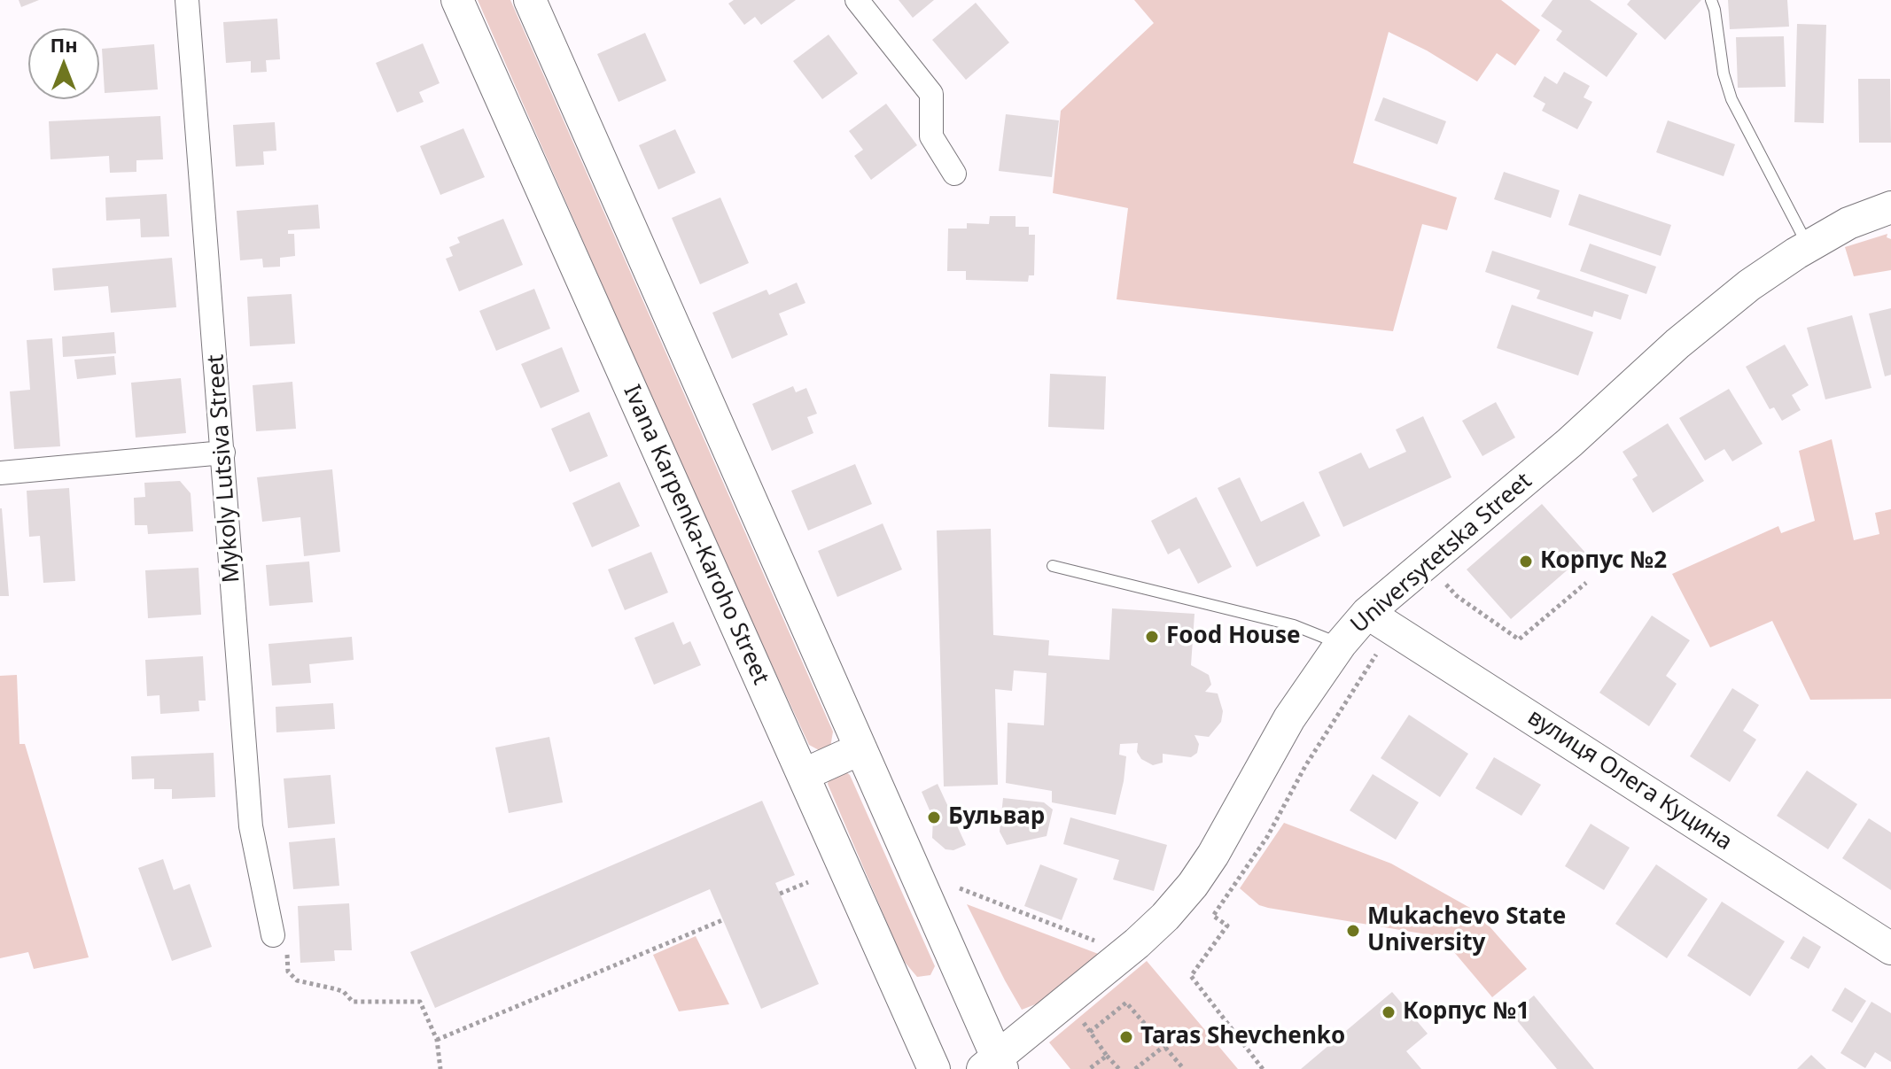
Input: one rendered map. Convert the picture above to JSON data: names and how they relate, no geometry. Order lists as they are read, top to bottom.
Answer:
{
  "streets": {
    "main road": ["Ivana Karpenka-Karoho Street", "Universytetska Street", "вулиця Олега Куцина"],
    "street": ["Mykoly Lutsiva Street"]
  },
  "crossings": [
    ["Universytetska Street", "вулиця Олега Куцина"]
  ],
  "places": [
    "Корпус №2",
    "Food House",
    "Бульвар",
    "Mukachevo State University",
    "Корпус №1",
    "Taras Shevchenko"
  ],
  "north": "top"
}
